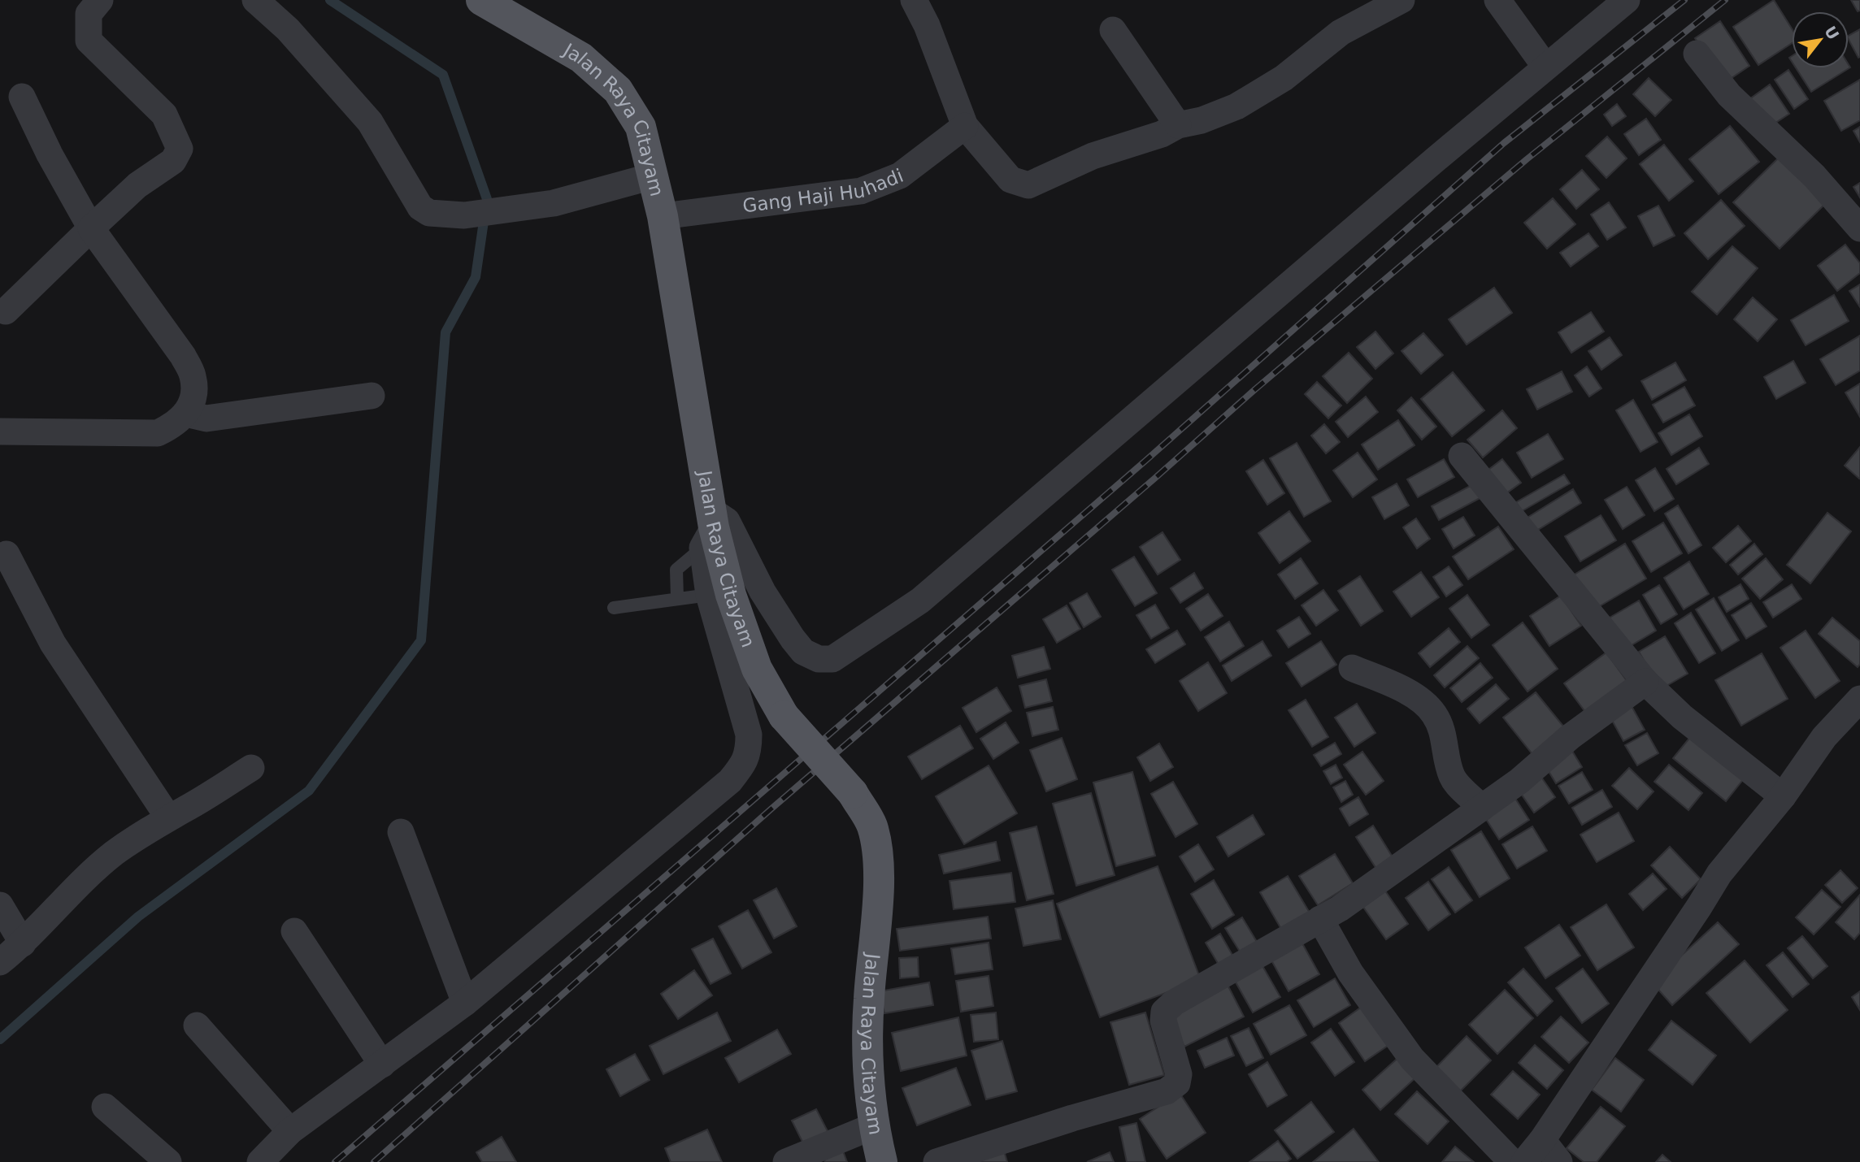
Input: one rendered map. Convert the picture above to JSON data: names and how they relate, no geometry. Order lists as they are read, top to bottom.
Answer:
{
  "streets": {
    "main road": ["Jalan Raya Citayam"],
    "street": ["Gang Haji Huhadi"]
  },
  "crossings": [
    ["Jalan Raya Citayam", "Gang Haji Huhadi"]
  ],
  "north": "top right"
}
